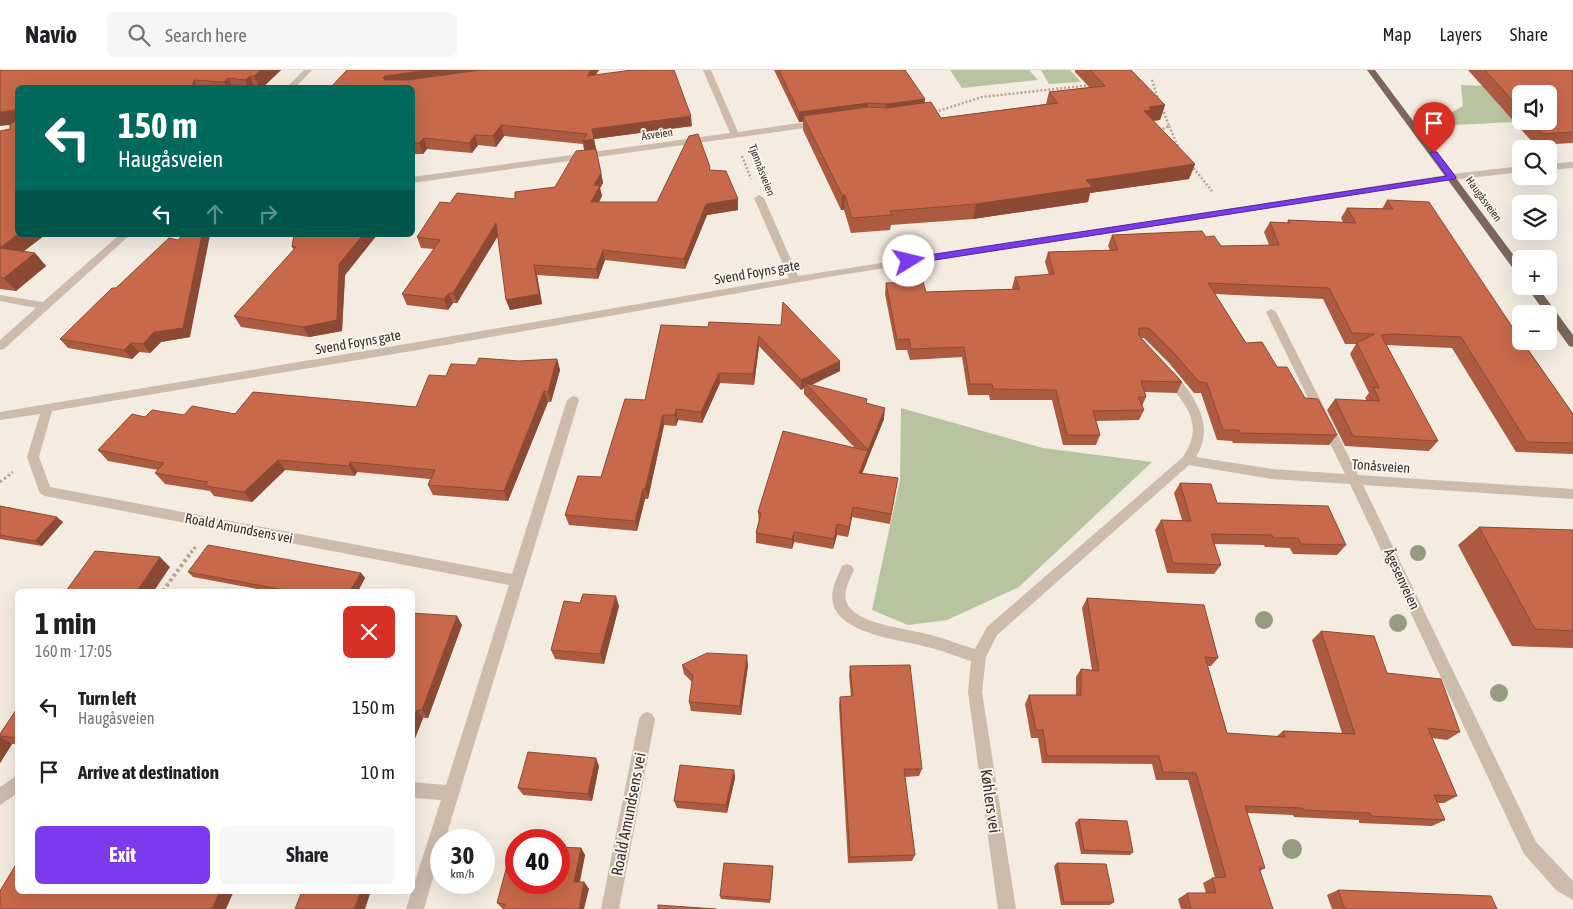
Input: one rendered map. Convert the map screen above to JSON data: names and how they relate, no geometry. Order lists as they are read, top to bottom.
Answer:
{
  "streets": {
    "main road": ["Haugåsveien"],
    "street": [
      "Åsveien",
      "Tjønnåsveien",
      "Svend Foyns gate",
      "Tonåsveien",
      "Roald Amundsens vei",
      "Ågesenveien",
      "Køhlers vei"
    ]
  },
  "crossings": [
    ["Åsveien", "Tjønnåsveien"],
    ["Tjønnåsveien", "Svend Foyns gate"],
    ["Haugåsveien", "Svend Foyns gate"],
    ["Svend Foyns gate", "Roald Amundsens vei"],
    ["Tonåsveien", "Ågesenveien"]
  ],
  "page": {
    "header": "Navio",
    "search": "Search here",
    "nav": ["Map", "Layers", "Share"],
    "map_buttons": ["+", "−"],
    "turn": ["150 m", "Haugåsveien"],
    "heading": ["1 min", "160 m · 17:05"],
    "list": [
      {
        "name": "Turn left",
        "note": "Haugåsveien",
        "value": "150 m"
      },
      {
        "name": "Arrive at destination",
        "value": "10 m"
      }
    ],
    "buttons": ["Exit", "Share"],
    "speed": "30 km/h",
    "limit": "40"
  }
}
